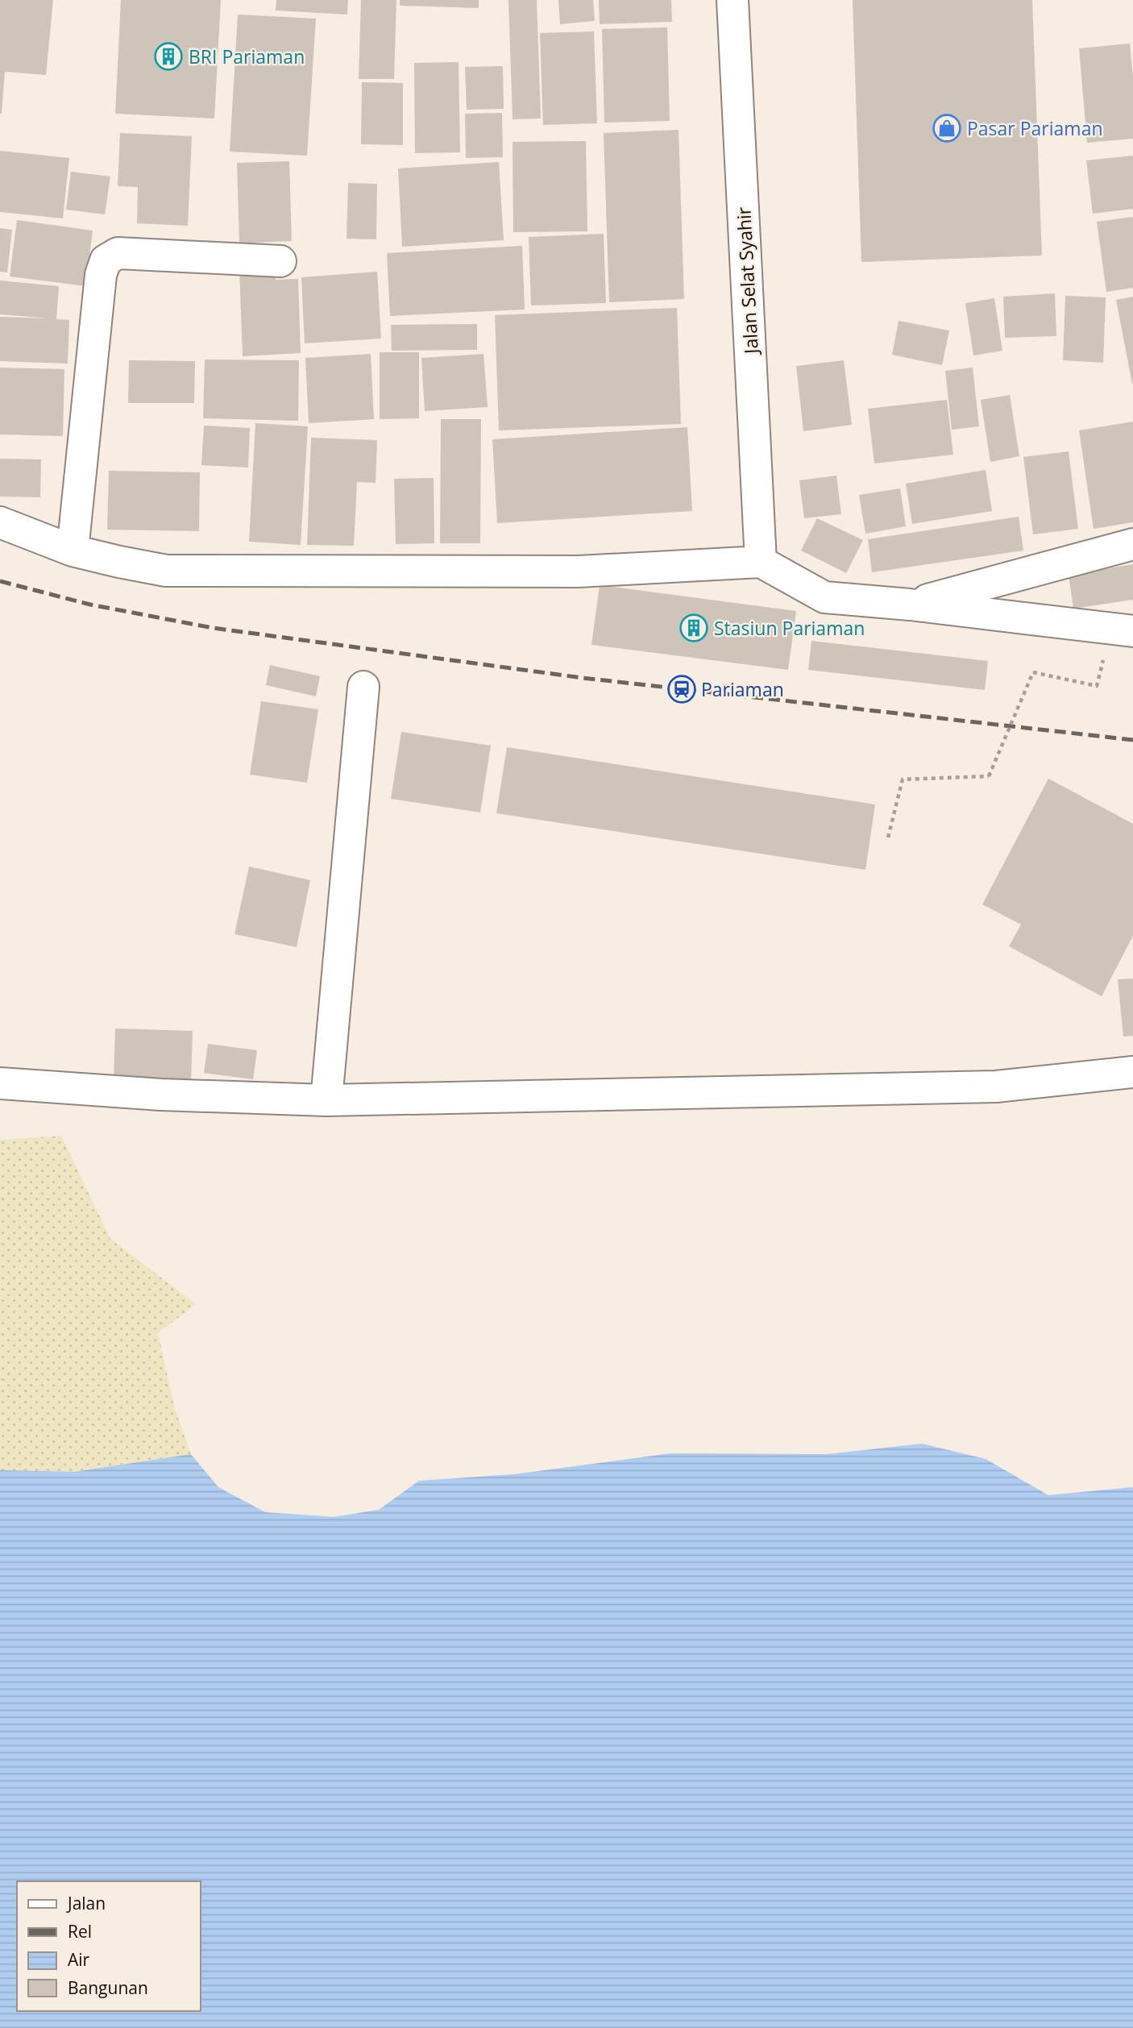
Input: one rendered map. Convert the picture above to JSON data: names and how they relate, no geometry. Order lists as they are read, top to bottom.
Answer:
{
  "streets": {
    "street": ["Jalan Selat Syahir"]
  },
  "places": {
    "building": ["BRI Pariaman", "Stasiun Pariaman"],
    "shop": ["Pasar Pariaman"],
    "station": ["Pariaman"]
  },
  "legend": [
    "Jalan",
    "Rel",
    "Air",
    "Bangunan"
  ]
}
